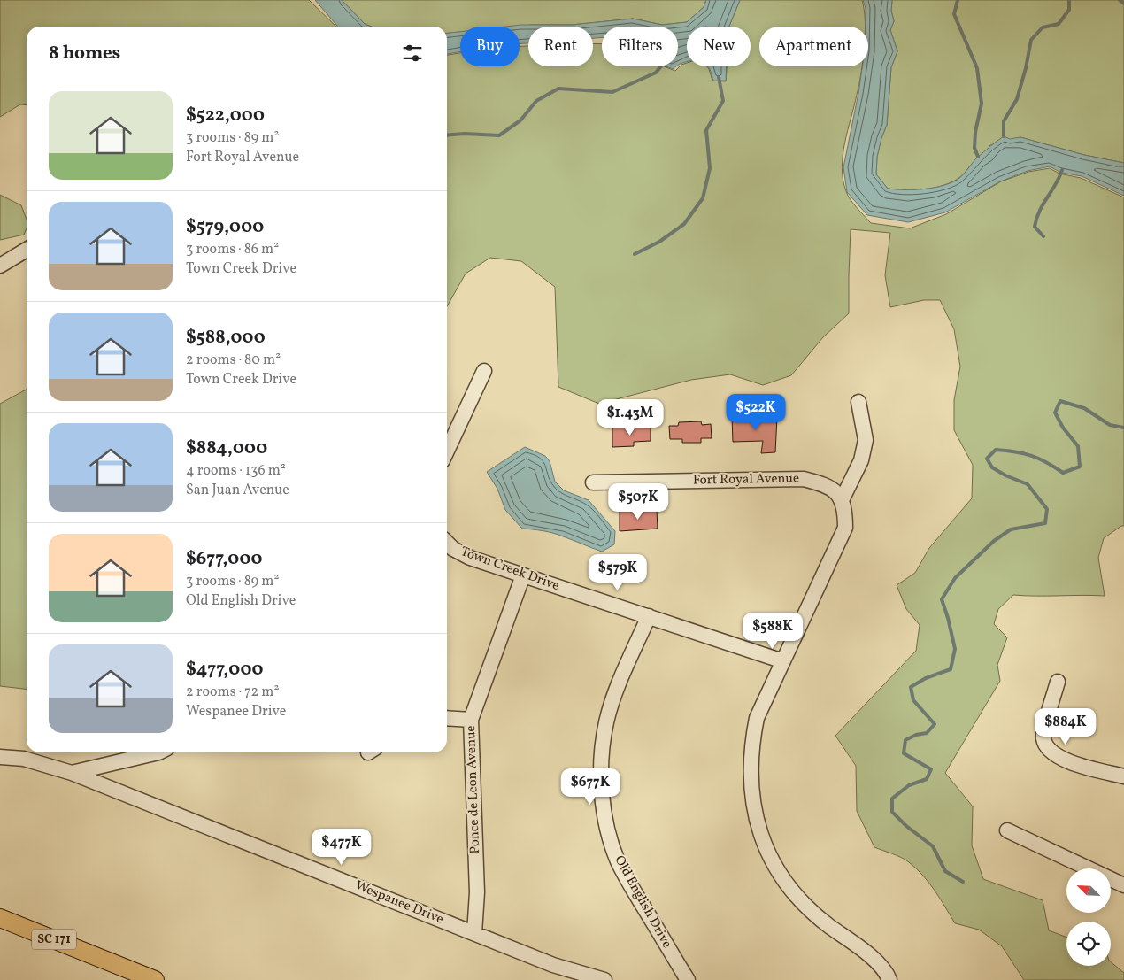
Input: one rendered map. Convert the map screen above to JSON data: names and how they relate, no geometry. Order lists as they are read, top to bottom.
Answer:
{
  "streets": {
    "main road": ["SC 171"],
    "street": [
      "Fort Royal Avenue",
      "Town Creek Drive",
      "Ponce de Leon Avenue",
      "Old English Drive",
      "Wespanee Drive"
    ]
  },
  "crossings": [
    ["Town Creek Drive", "Ponce de Leon Avenue"],
    ["Town Creek Drive", "Old English Drive"],
    ["Ponce de Leon Avenue", "Wespanee Drive"]
  ],
  "north": "top left",
  "page": {
    "chip": [
      "Buy",
      "Rent",
      "Filters",
      "New",
      "Apartment"
    ],
    "heading": "8 homes",
    "list": [
      {
        "name": "$522,000",
        "note": "3 rooms · 89 m² · Fort Royal Avenue"
      },
      {
        "name": "$579,000",
        "note": "3 rooms · 86 m² · Town Creek Drive"
      },
      {
        "name": "$588,000",
        "note": "2 rooms · 80 m² · Town Creek Drive"
      },
      {
        "name": "$884,000",
        "note": "4 rooms · 136 m² · San Juan Avenue"
      },
      {
        "name": "$677,000",
        "note": "3 rooms · 89 m² · Old English Drive"
      },
      {
        "name": "$477,000",
        "note": "2 rooms · 72 m² · Wespanee Drive"
      }
    ],
    "price": [
      "$522K",
      "$1.43M",
      "$507K",
      "$579K",
      "$588K",
      "$884K",
      "$677K",
      "$477K"
    ]
  }
}
